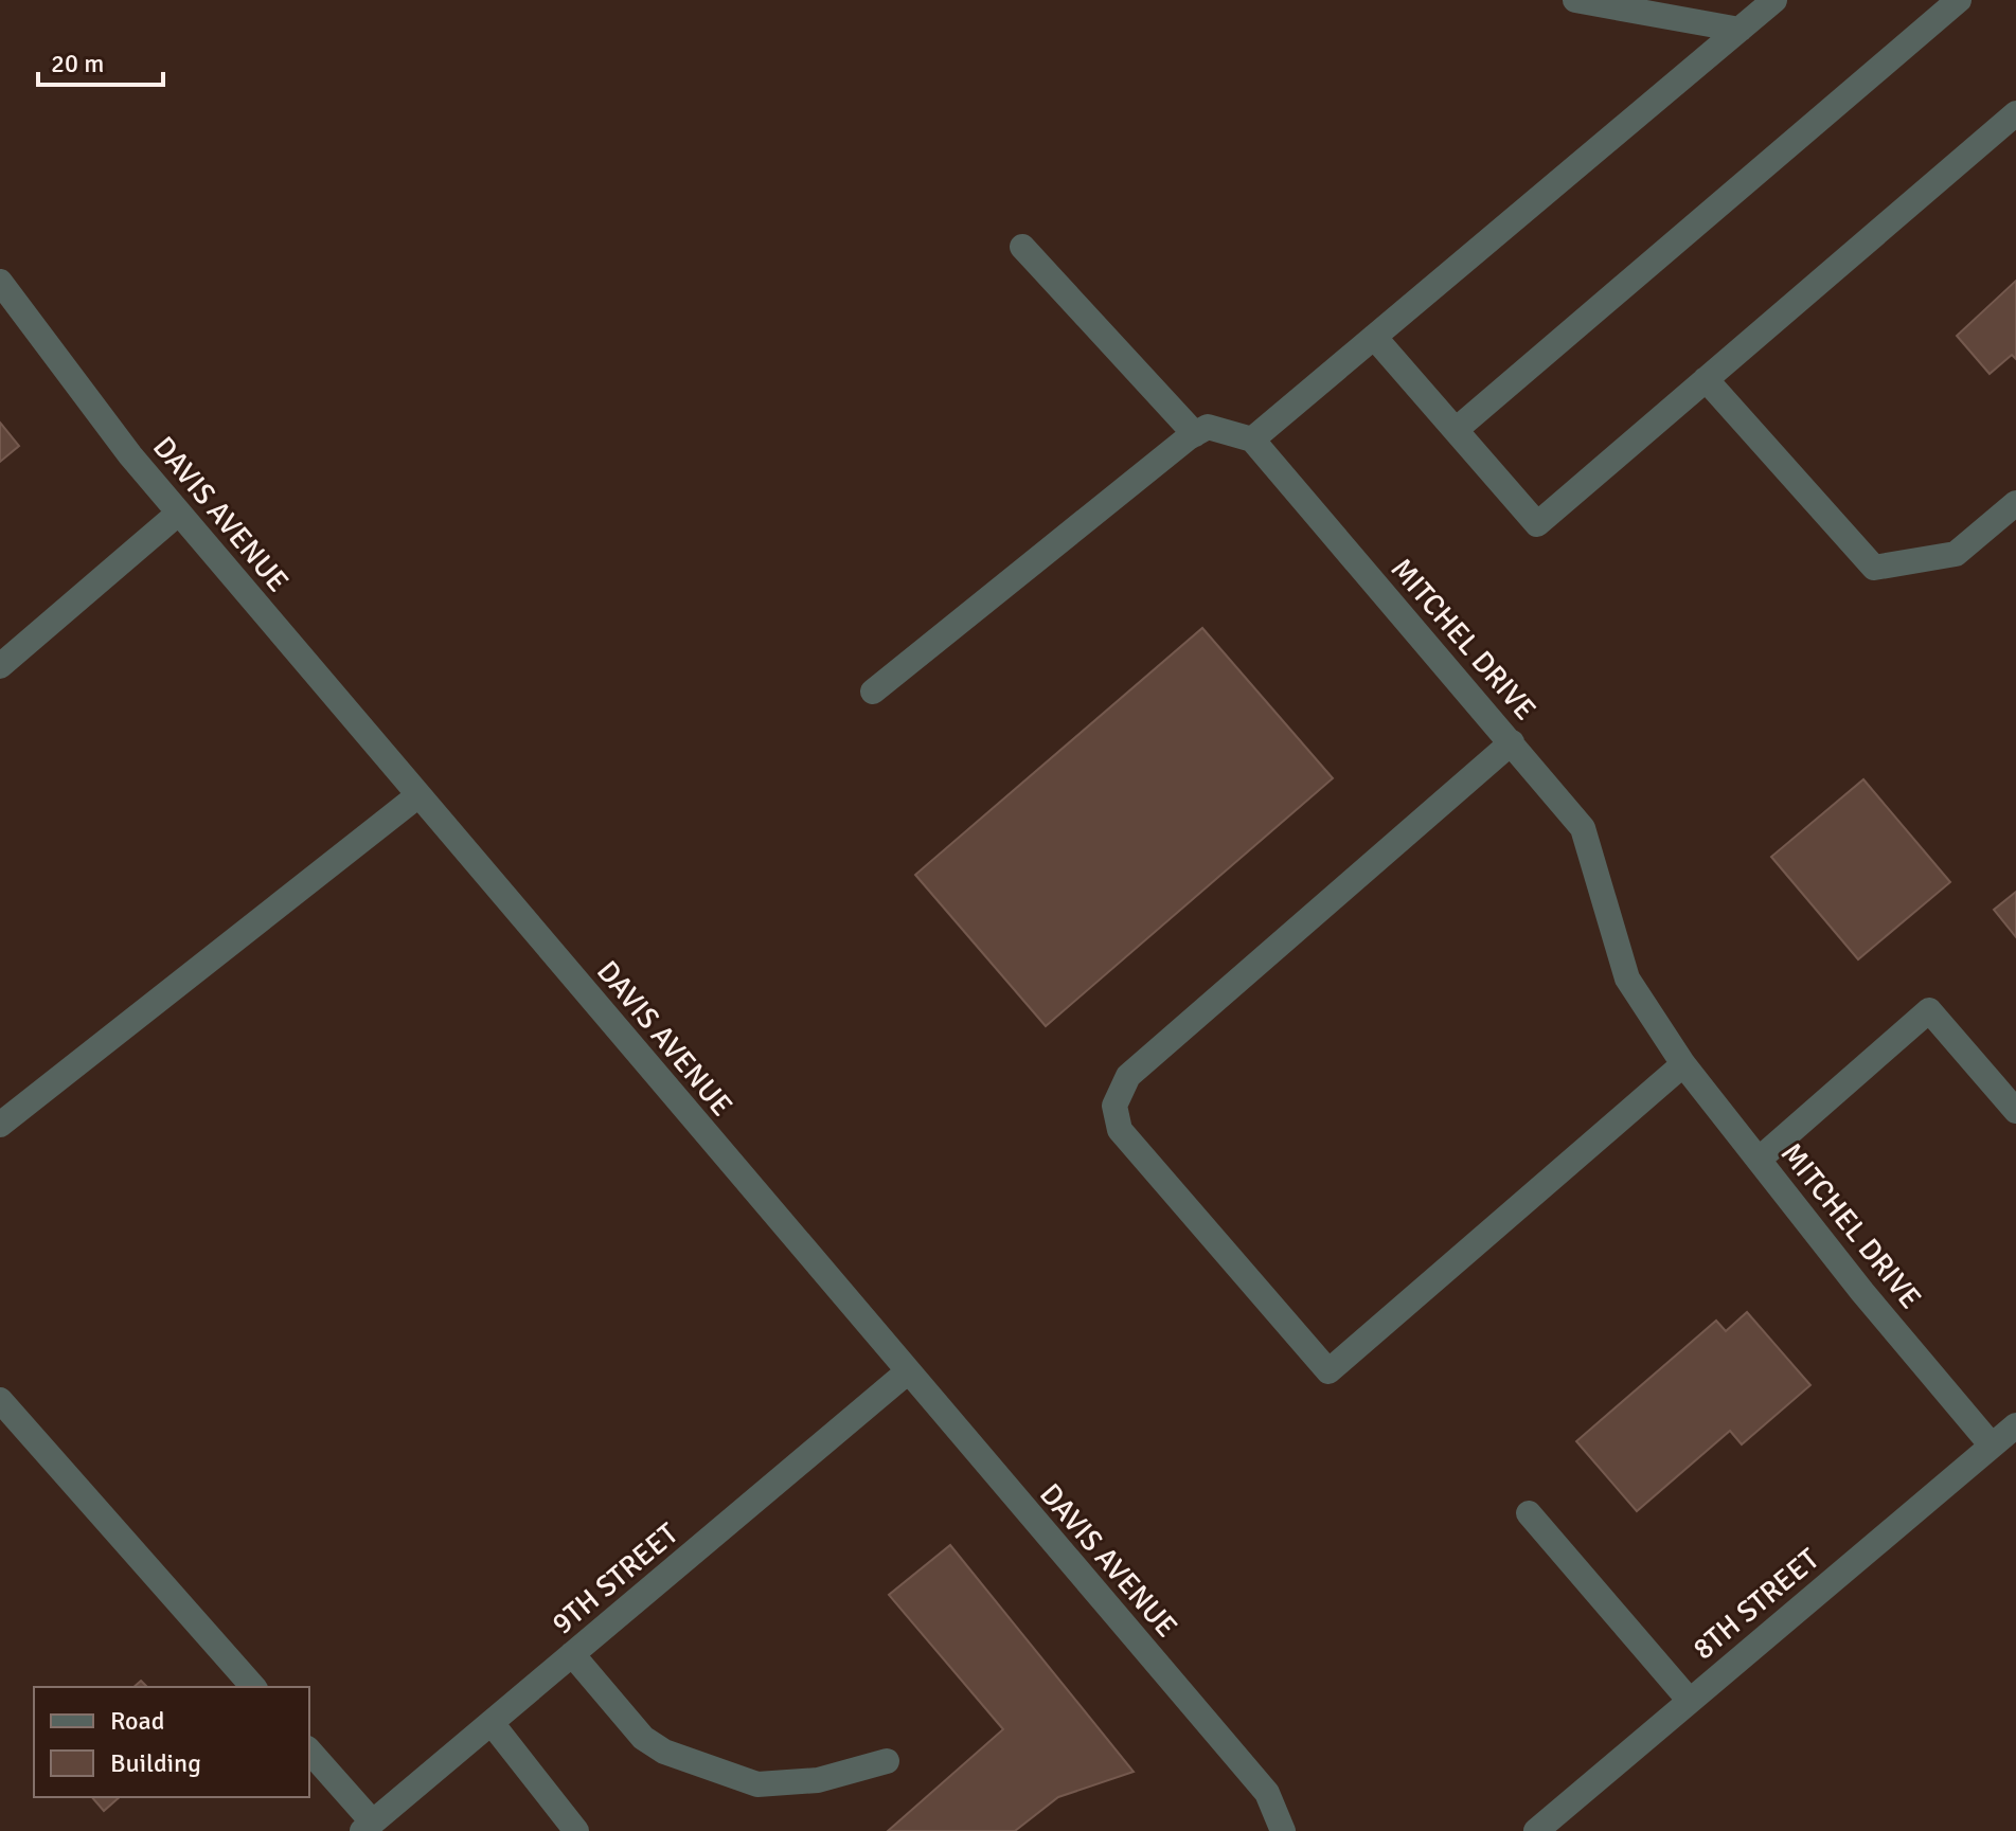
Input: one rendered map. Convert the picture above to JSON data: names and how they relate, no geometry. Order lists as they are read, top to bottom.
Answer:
{
  "streets": {
    "street": [
      "DAVIS AVENUE",
      "MITCHEL DRIVE",
      "9TH STREET",
      "8TH STREET"
    ]
  },
  "crossings": [
    ["DAVIS AVENUE", "9TH STREET"],
    ["MITCHEL DRIVE", "8TH STREET"]
  ],
  "legend": ["Road", "Building"],
  "scale_bar": "20 m"
}
